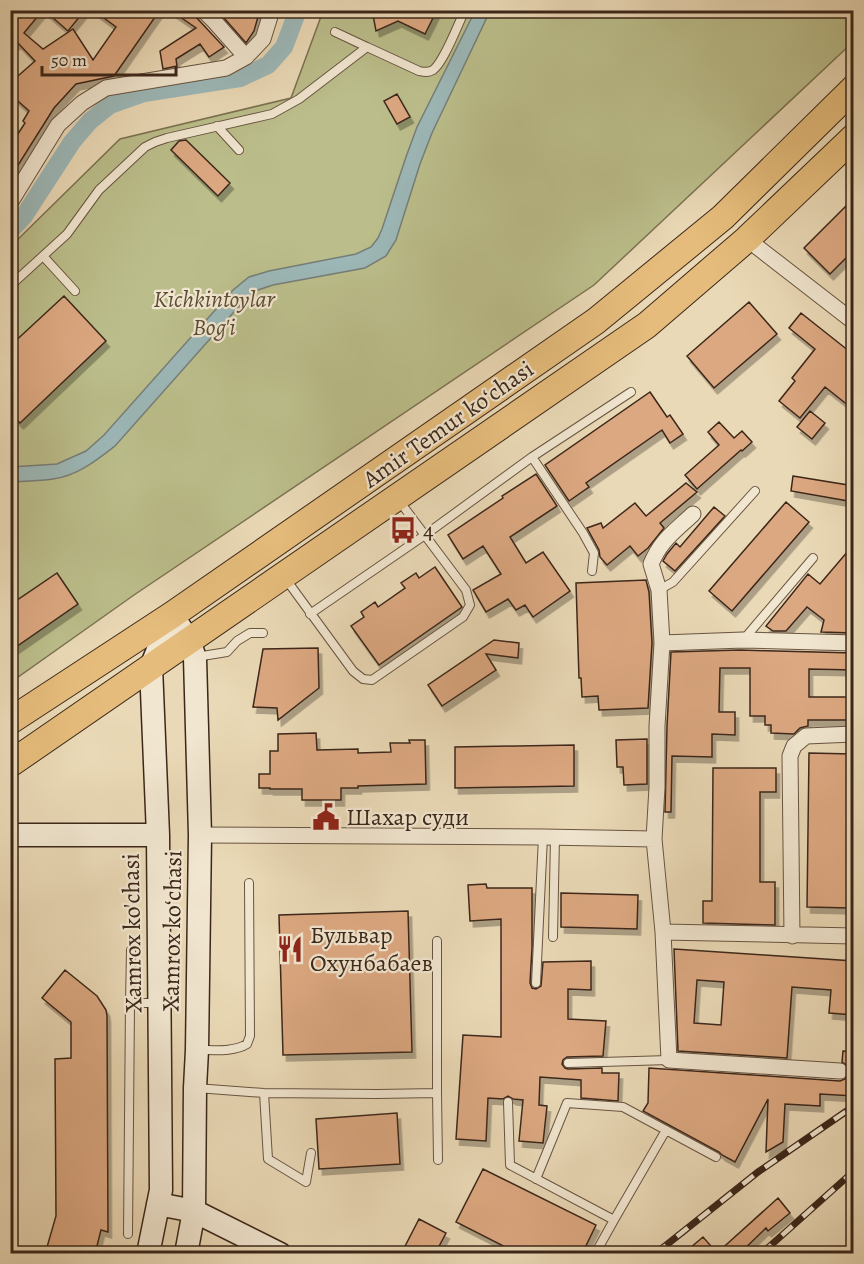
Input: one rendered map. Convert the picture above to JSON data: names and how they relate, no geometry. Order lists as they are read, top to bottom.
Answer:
{
  "streets": {
    "main road": ["Amir Temur koʻchasi", "Xamrox koʻchasi", "Xamrox ko'chasi"]
  },
  "crossings": [
    ["Amir Temur koʻchasi", "Xamrox koʻchasi"],
    ["Amir Temur koʻchasi", "Xamrox ko'chasi"]
  ],
  "parks": ["Kichkintoylar Bog'i"],
  "places": {
    "bus stop": ["4"],
    "public building": ["Шахар суди"],
    "restaurant": ["Бульвар Охунбабаев"]
  },
  "scale_bar": "50 m"
}
